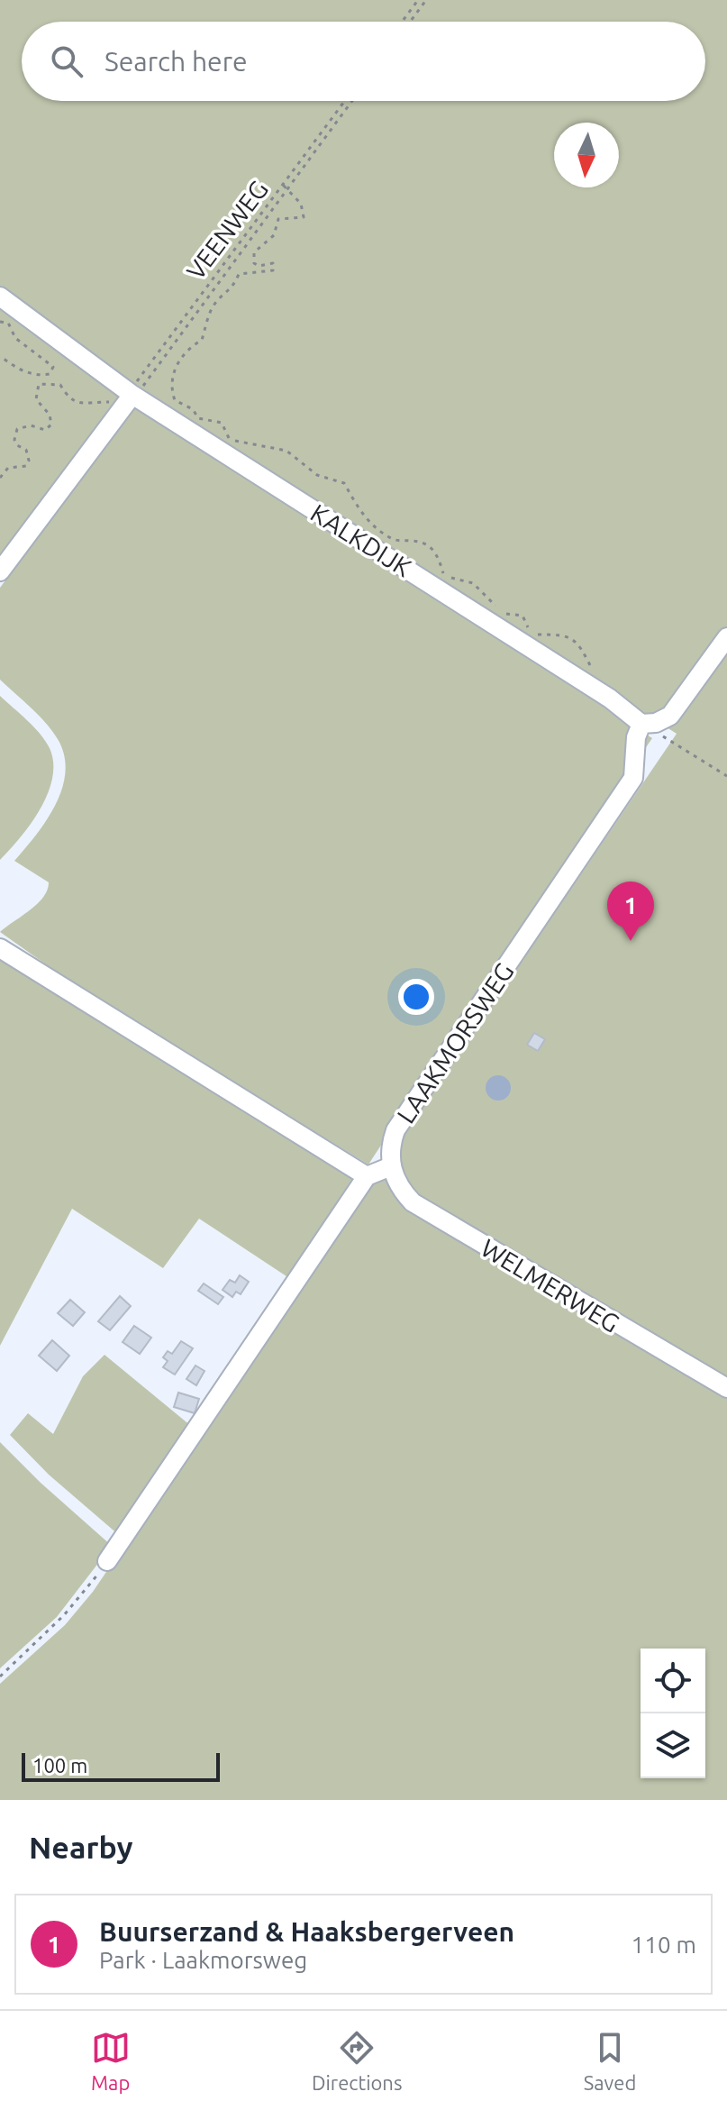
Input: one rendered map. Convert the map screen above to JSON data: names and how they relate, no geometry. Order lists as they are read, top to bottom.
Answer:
{
  "streets": {
    "street": ["KALKDIJK", "LAAKMORSWEG", "WELMERWEG"],
    "path": ["VEENWEG"]
  },
  "crossings": [
    ["VEENWEG", "KALKDIJK"],
    ["KALKDIJK", "LAAKMORSWEG"],
    ["LAAKMORSWEG", "WELMERWEG"]
  ],
  "scale_bar": "100 m",
  "north": "bottom",
  "page": {
    "search": "Search here",
    "pins": "1",
    "scale": "100 m",
    "heading": "Nearby",
    "list": [
      {
        "mark": "1",
        "name": "Buurserzand & Haaksbergerveen",
        "note": "Park · Laakmorsweg",
        "value": "110 m"
      }
    ],
    "nav": ["Map", "Directions", "Saved"]
  }
}
